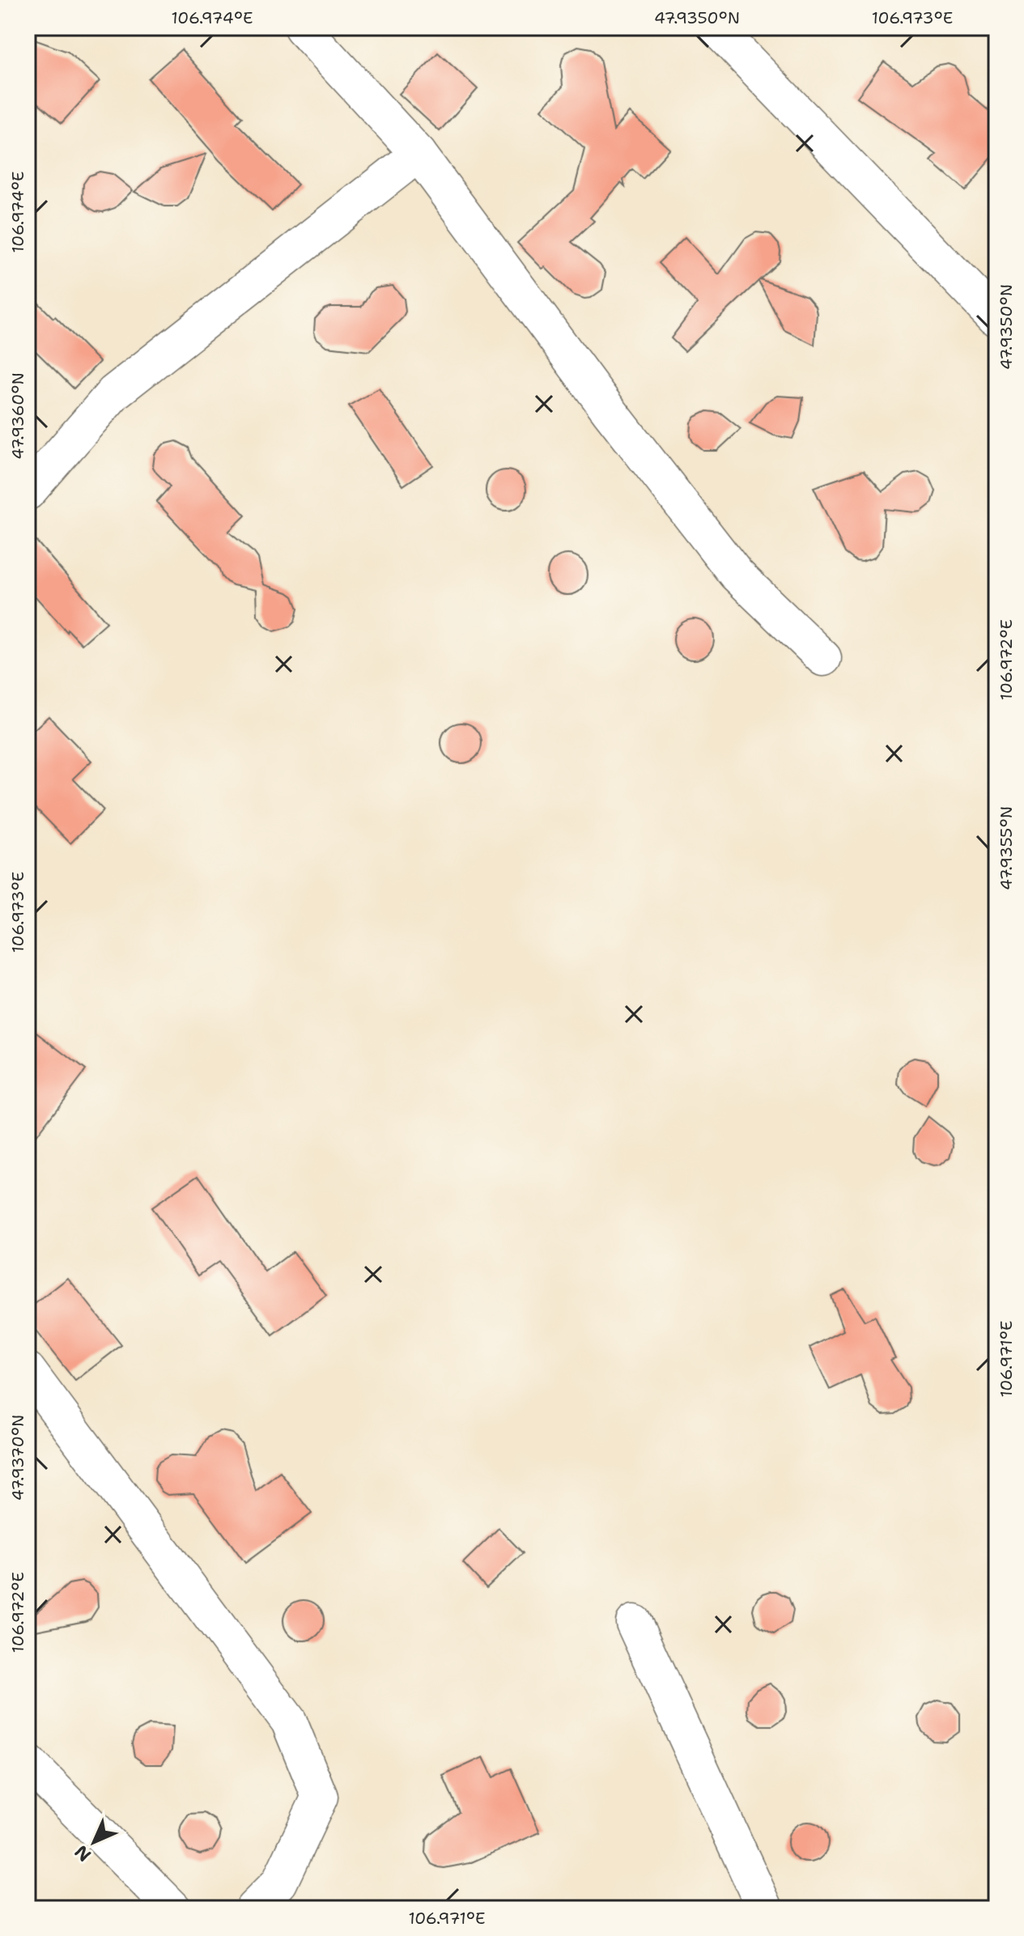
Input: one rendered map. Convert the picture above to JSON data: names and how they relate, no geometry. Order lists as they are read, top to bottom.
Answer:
{
  "north": "bottom left",
  "coordinates": [
    "106.974°E",
    "47.9350°N",
    "106.973°E",
    "47.9360°N",
    "106.972°E",
    "47.9355°N",
    "106.971°E",
    "47.9370°N"
  ]
}
